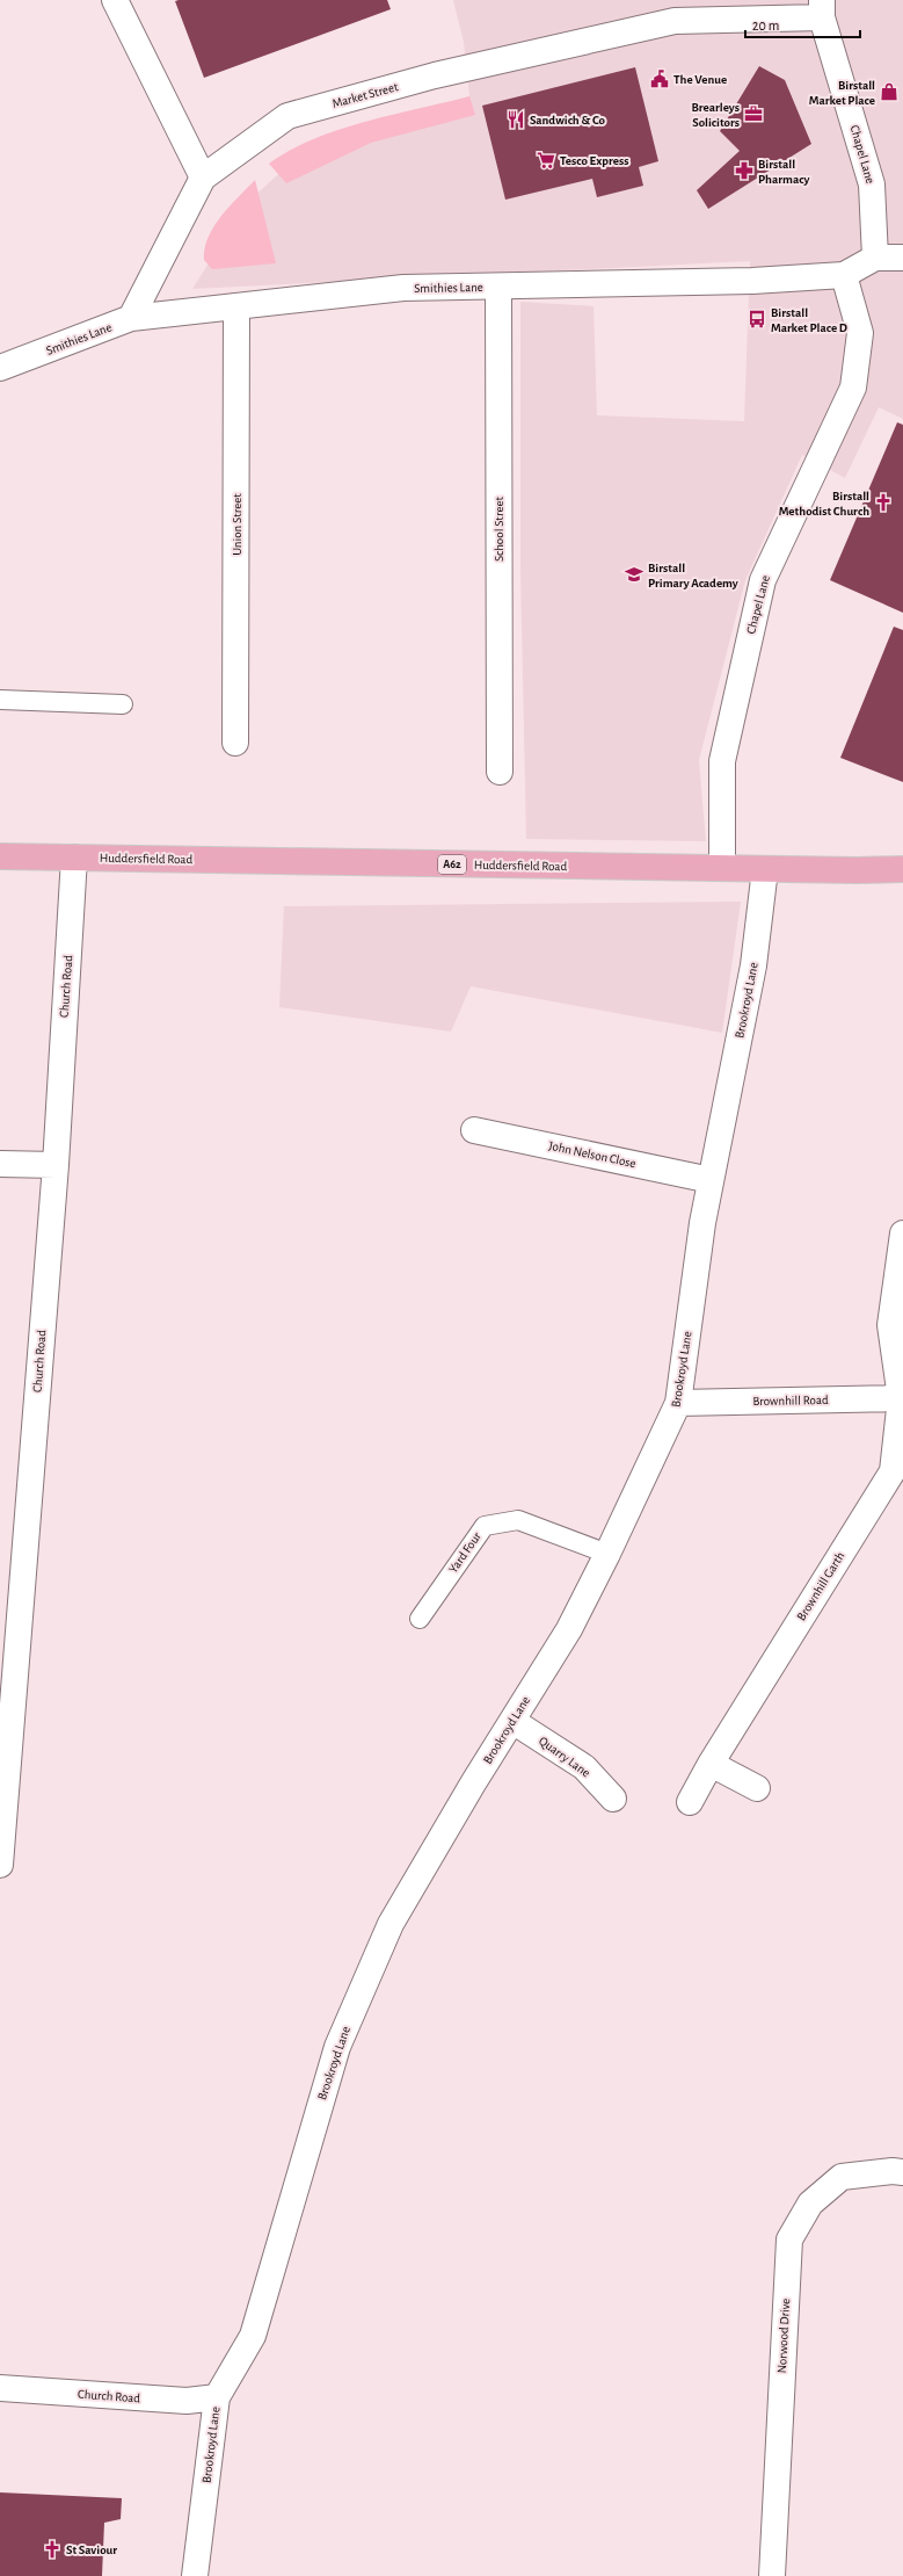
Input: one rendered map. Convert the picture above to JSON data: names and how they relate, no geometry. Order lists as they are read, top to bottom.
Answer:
{
  "streets": {
    "main road": ["Huddersfield Road", "A62"],
    "street": [
      "Market Street",
      "Chapel Lane",
      "Smithies Lane",
      "Union Street",
      "School Street",
      "Church Road",
      "Brookroyd Lane",
      "John Nelson Close",
      "Brownhill Road",
      "Brownhill Garth",
      "Quarry Lane",
      "Norwood Drive"
    ],
    "lane": ["Yard Four"]
  },
  "crossings": [
    ["Market Street", "Chapel Lane"],
    ["Market Street", "Smithies Lane"],
    ["Chapel Lane", "Smithies Lane"],
    ["Chapel Lane", "Huddersfield Road"],
    ["Smithies Lane", "Union Street"],
    ["Smithies Lane", "School Street"],
    ["Huddersfield Road", "Church Road"],
    ["Huddersfield Road", "Brookroyd Lane"],
    ["Church Road", "Brookroyd Lane"],
    ["Brookroyd Lane", "John Nelson Close"],
    ["Brookroyd Lane", "Brownhill Road"],
    ["Brookroyd Lane", "Yard Four"],
    ["Brookroyd Lane", "Quarry Lane"],
    ["Brownhill Road", "Brownhill Garth"]
  ],
  "places": {
    "public building": ["The Venue"],
    "shop": ["Birstall Market Place"],
    "office": ["Brearleys Solicitors"],
    "restaurant": ["Sandwich & Co"],
    "supermarket": ["Tesco Express"],
    "pharmacy": ["Birstall Pharmacy"],
    "bus stop": ["Birstall Market Place D"],
    "church": ["Birstall Methodist Church", "St Saviour"],
    "school or university": ["Birstall Primary Academy"]
  },
  "scale_bar": "20 m"
}
